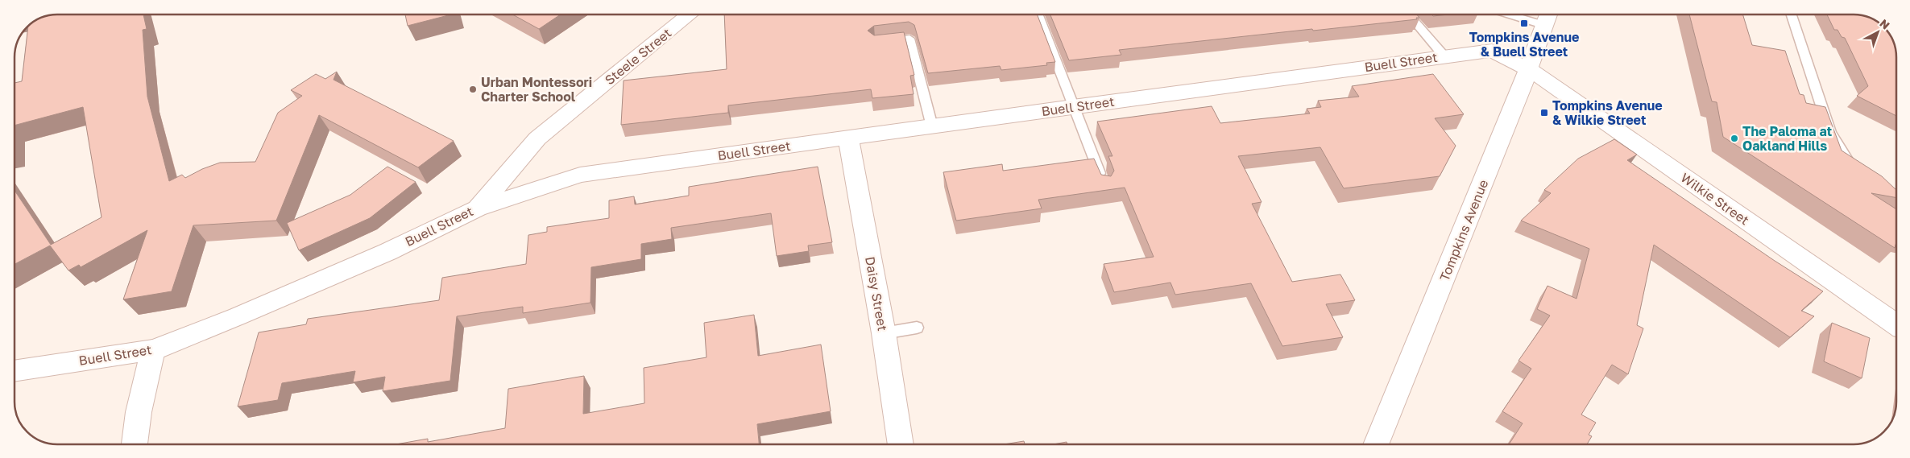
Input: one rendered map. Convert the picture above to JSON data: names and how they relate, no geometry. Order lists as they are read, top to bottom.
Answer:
{
  "streets": {
    "street": [
      "Steele Street",
      "Buell Street",
      "Wilkie Street",
      "Tompkins Avenue",
      "Daisy Street"
    ]
  },
  "crossings": [
    ["Steele Street", "Buell Street"],
    ["Buell Street", "Wilkie Street"],
    ["Buell Street", "Tompkins Avenue"],
    ["Buell Street", "Daisy Street"],
    ["Wilkie Street", "Tompkins Avenue"]
  ],
  "places": {
    "transit": ["Tompkins Avenue & Buell Street", "Tompkins Avenue & Wilkie Street"],
    "other": ["Urban Montessori Charter School", "The Paloma at Oakland Hills"]
  },
  "north": "top right"
}
